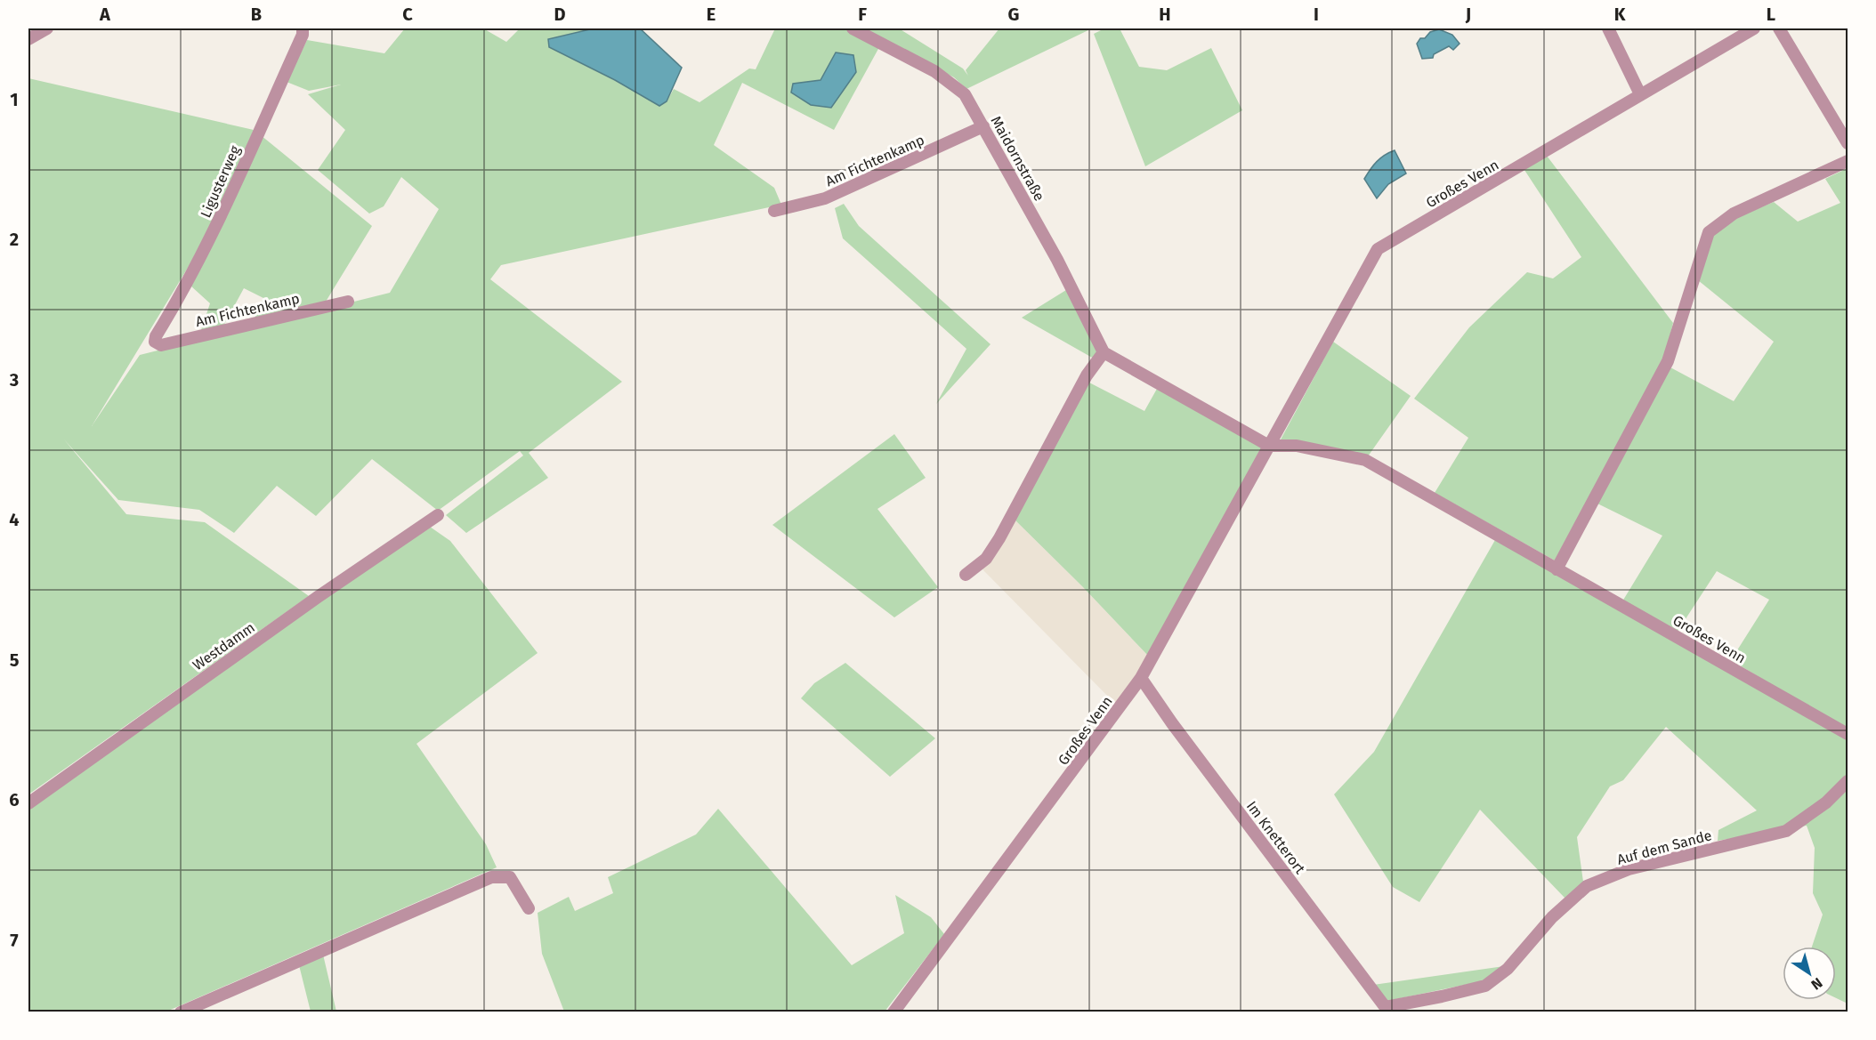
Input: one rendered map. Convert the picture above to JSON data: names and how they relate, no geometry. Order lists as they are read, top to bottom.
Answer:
{
  "streets": {
    "street": [
      "Maidornstraße",
      "Am Fichtenkamp",
      "Ligusterweg",
      "Großes Venn",
      "Westdamm",
      "Im Knetterort",
      "Auf dem Sande"
    ]
  },
  "crossings": [
    ["Maidornstraße", "Am Fichtenkamp"],
    ["Am Fichtenkamp", "Ligusterweg"],
    ["Großes Venn", "Im Knetterort"],
    ["Im Knetterort", "Auf dem Sande"]
  ],
  "north": "bottom right",
  "grid": {
    "columns": [
      "A",
      "B",
      "C",
      "D",
      "E",
      "F",
      "G",
      "H",
      "I",
      "J",
      "K",
      "L"
    ],
    "rows": [
      "1",
      "2",
      "3",
      "4",
      "5",
      "6",
      "7"
    ]
  }
}
